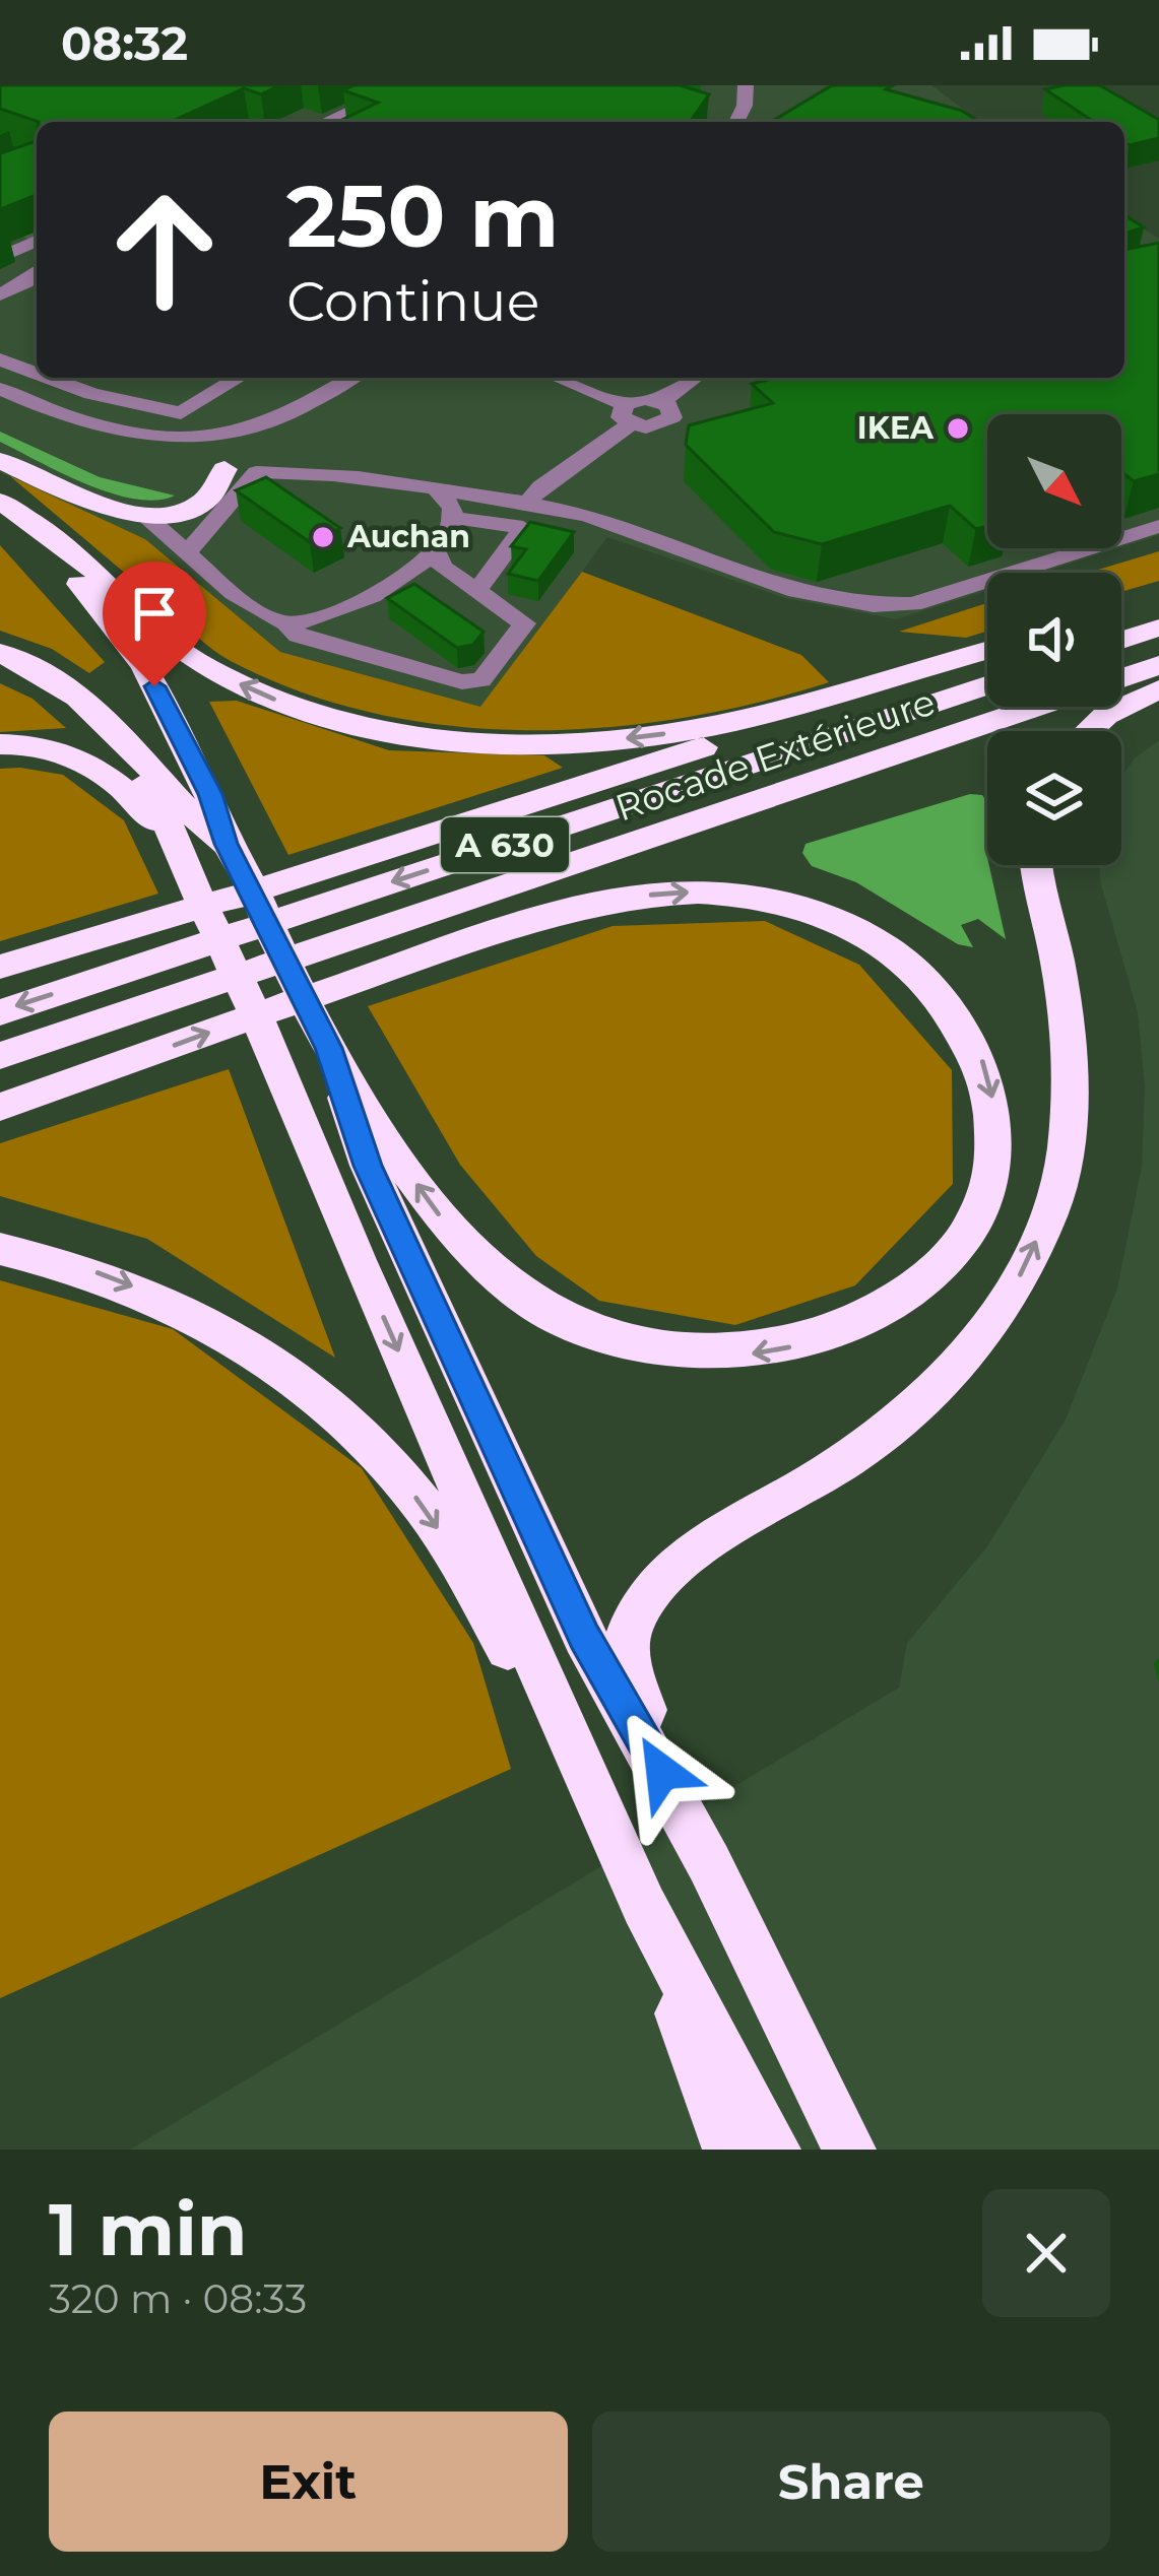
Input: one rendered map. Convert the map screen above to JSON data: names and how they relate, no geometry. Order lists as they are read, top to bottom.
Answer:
{
  "streets": {
    "highway": ["Rocade Extérieure", "A 630"]
  },
  "places": ["IKEA", "Auchan"],
  "north": "bottom right",
  "page": {
    "status": "08:32",
    "turn": ["250 m", "Continue"],
    "heading": ["1 min", "320 m · 08:33"],
    "buttons": ["Exit", "Share"]
  }
}
